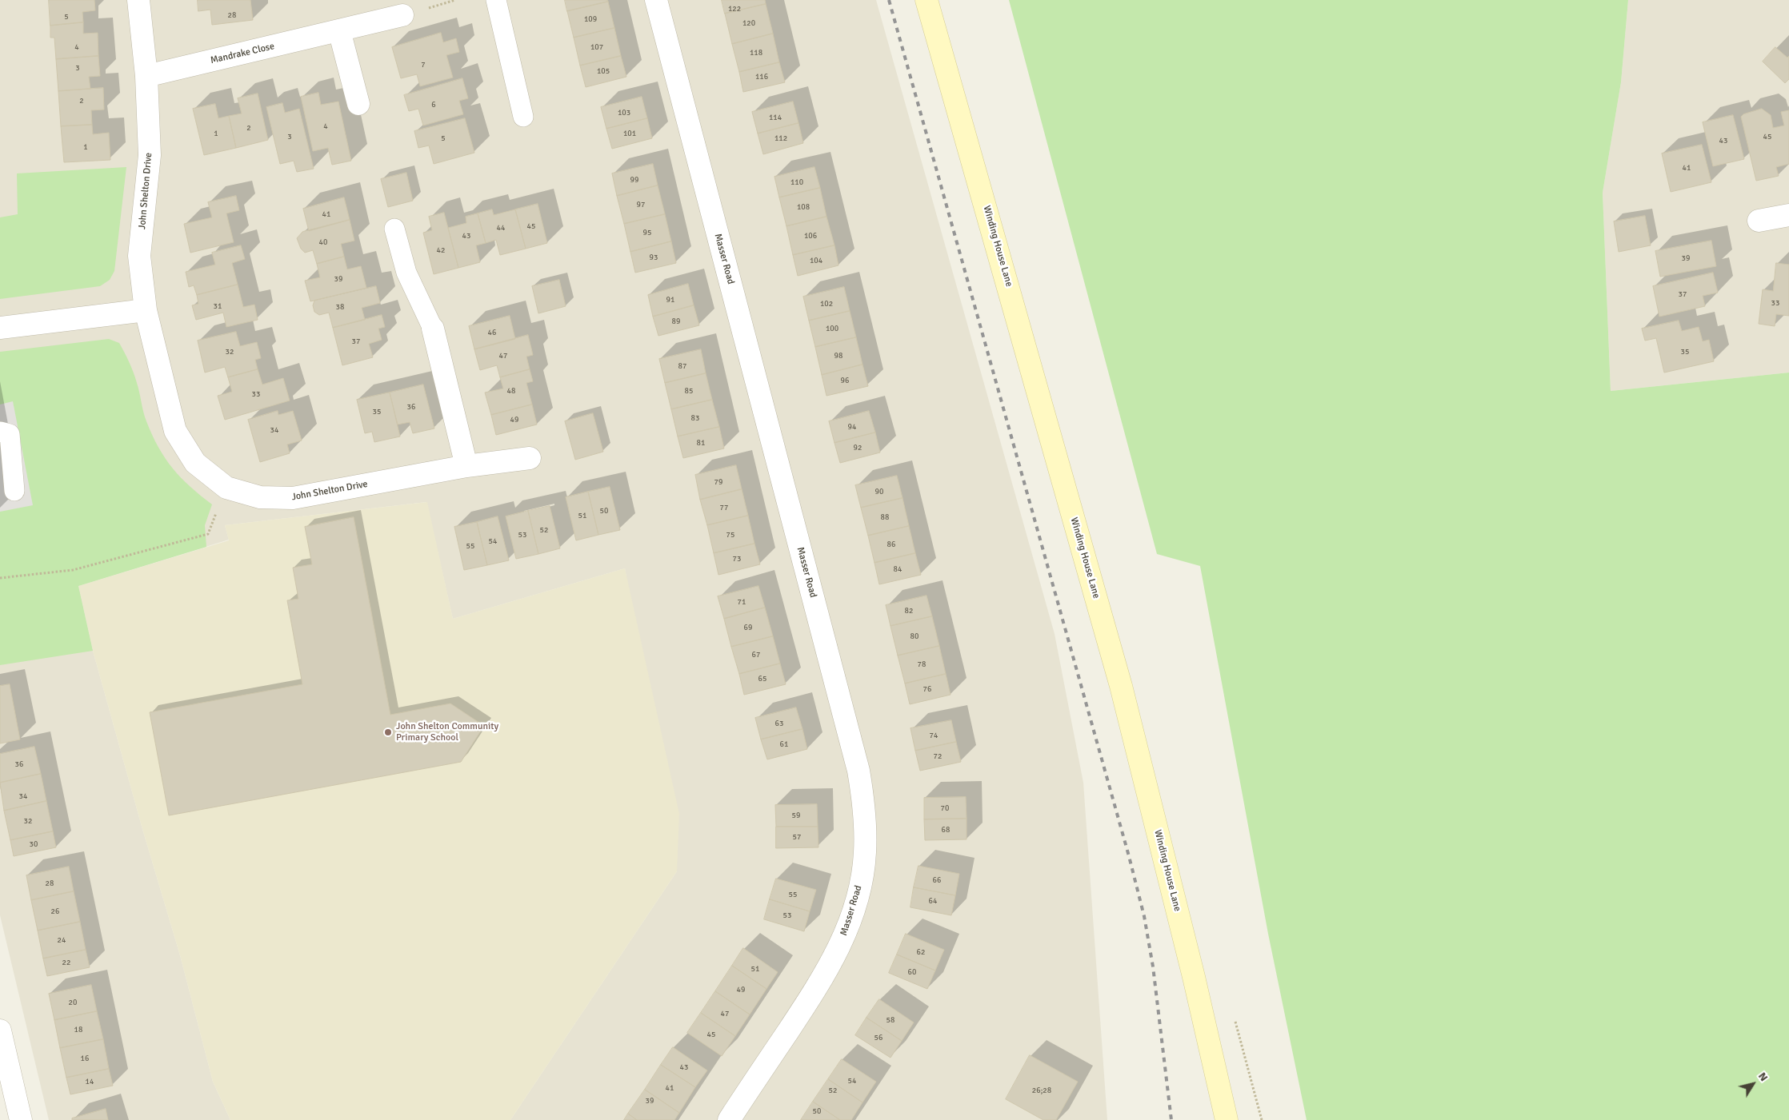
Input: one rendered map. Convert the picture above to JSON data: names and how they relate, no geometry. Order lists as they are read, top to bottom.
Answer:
{
  "streets": {
    "street": [
      "Mandrake Close",
      "John Shelton Drive",
      "Winding House Lane",
      "Masser Road"
    ]
  },
  "crossings": [
    ["Mandrake Close", "John Shelton Drive"]
  ],
  "places": ["John Shelton Community Primary School"],
  "house_numbers": [
    "122",
    "28",
    "5",
    "109",
    "120",
    "4",
    "107",
    "118",
    "7",
    "3",
    "105",
    "116",
    "2",
    "6",
    "103",
    "114",
    "4",
    "2",
    "1",
    "101",
    "3",
    "45",
    "5",
    "112",
    "43",
    "1",
    "41",
    "99",
    "110",
    "97",
    "108",
    "41",
    "45",
    "44",
    "95",
    "43",
    "106",
    "40",
    "42",
    "93",
    "39",
    "104",
    "39",
    "37",
    "91",
    "33",
    "102",
    "31",
    "38",
    "89",
    "100",
    "46",
    "37",
    "32",
    "35",
    "47",
    "98",
    "87",
    "96",
    "48",
    "85",
    "33",
    "36",
    "35",
    "83",
    "49",
    "94",
    "34",
    "81",
    "92",
    "79",
    "90",
    "77",
    "50",
    "51",
    "88",
    "52",
    "53",
    "75",
    "54",
    "86",
    "55",
    "73",
    "84",
    "71",
    "82",
    "69",
    "80",
    "67",
    "78",
    "65",
    "76",
    "63",
    "74",
    "61",
    "72",
    "36",
    "34",
    "70",
    "59",
    "32",
    "68",
    "57",
    "30",
    "66",
    "28",
    "55",
    "64",
    "26",
    "53",
    "24",
    "62",
    "22",
    "51",
    "60",
    "49",
    "20",
    "47",
    "58",
    "18",
    "45",
    "56",
    "16",
    "43",
    "54",
    "14",
    "41",
    "52",
    "26;28",
    "39",
    "50"
  ],
  "north": "top right"
}
